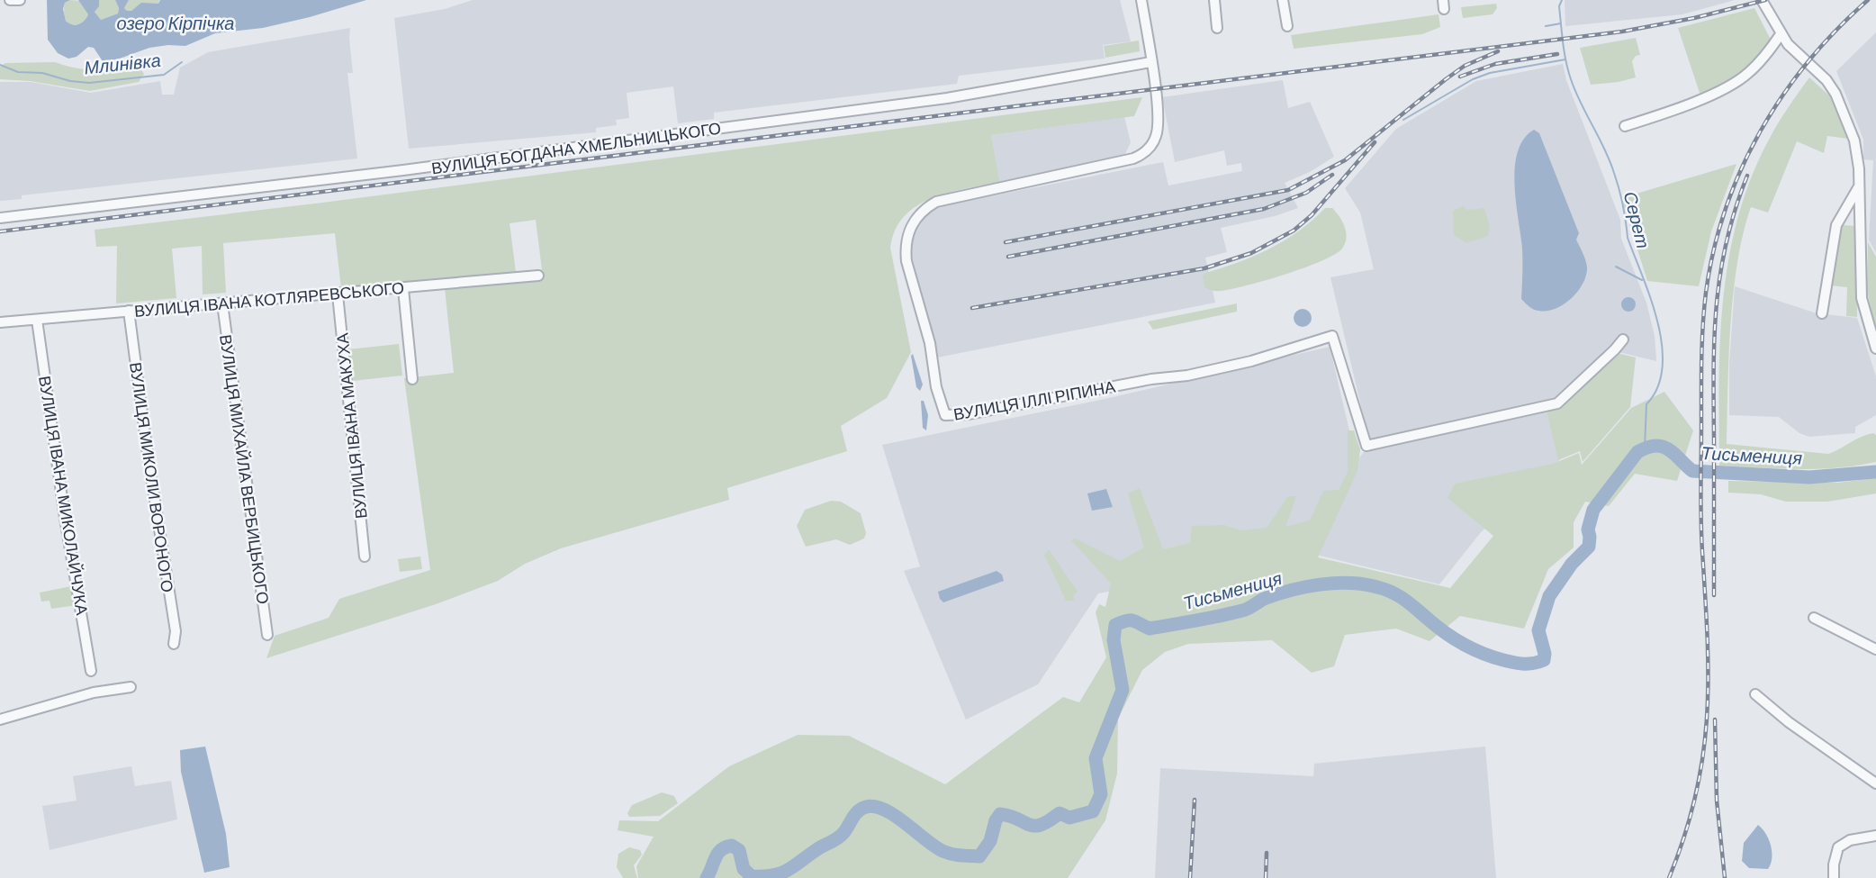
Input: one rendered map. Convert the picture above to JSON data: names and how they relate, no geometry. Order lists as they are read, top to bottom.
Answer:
{
  "streets": {
    "street": [
      "ВУЛИЦЯ БОГДАНА ХМЕЛЬНИЦЬКОГО",
      "ВУЛИЦЯ ІВАНА КОТЛЯРЕВСЬКОГО",
      "ВУЛИЦЯ ІЛЛІ РІПИНА",
      "ВУЛИЦЯ ІВАНА МАКУХА",
      "ВУЛИЦЯ МИХАЙЛА ВЕРБИЦЬКОГО",
      "ВУЛИЦЯ МИКОЛИ ВОРОНОГО",
      "ВУЛИЦЯ ІВАНА МИКОЛАЙЧУКА"
    ]
  },
  "crossings": [
    ["ВУЛИЦЯ БОГДАНА ХМЕЛЬНИЦЬКОГО", "ВУЛИЦЯ ІЛЛІ РІПИНА"],
    ["ВУЛИЦЯ ІВАНА КОТЛЯРЕВСЬКОГО", "ВУЛИЦЯ ІВАНА МАКУХА"],
    ["ВУЛИЦЯ ІВАНА КОТЛЯРЕВСЬКОГО", "ВУЛИЦЯ МИХАЙЛА ВЕРБИЦЬКОГО"],
    ["ВУЛИЦЯ ІВАНА КОТЛЯРЕВСЬКОГО", "ВУЛИЦЯ МИКОЛИ ВОРОНОГО"],
    ["ВУЛИЦЯ ІВАНА КОТЛЯРЕВСЬКОГО", "ВУЛИЦЯ ІВАНА МИКОЛАЙЧУКА"]
  ],
  "water": [
    "озеро Кірпічка",
    "Млинівка",
    "Серет",
    "Тисьмениця"
  ]
}
